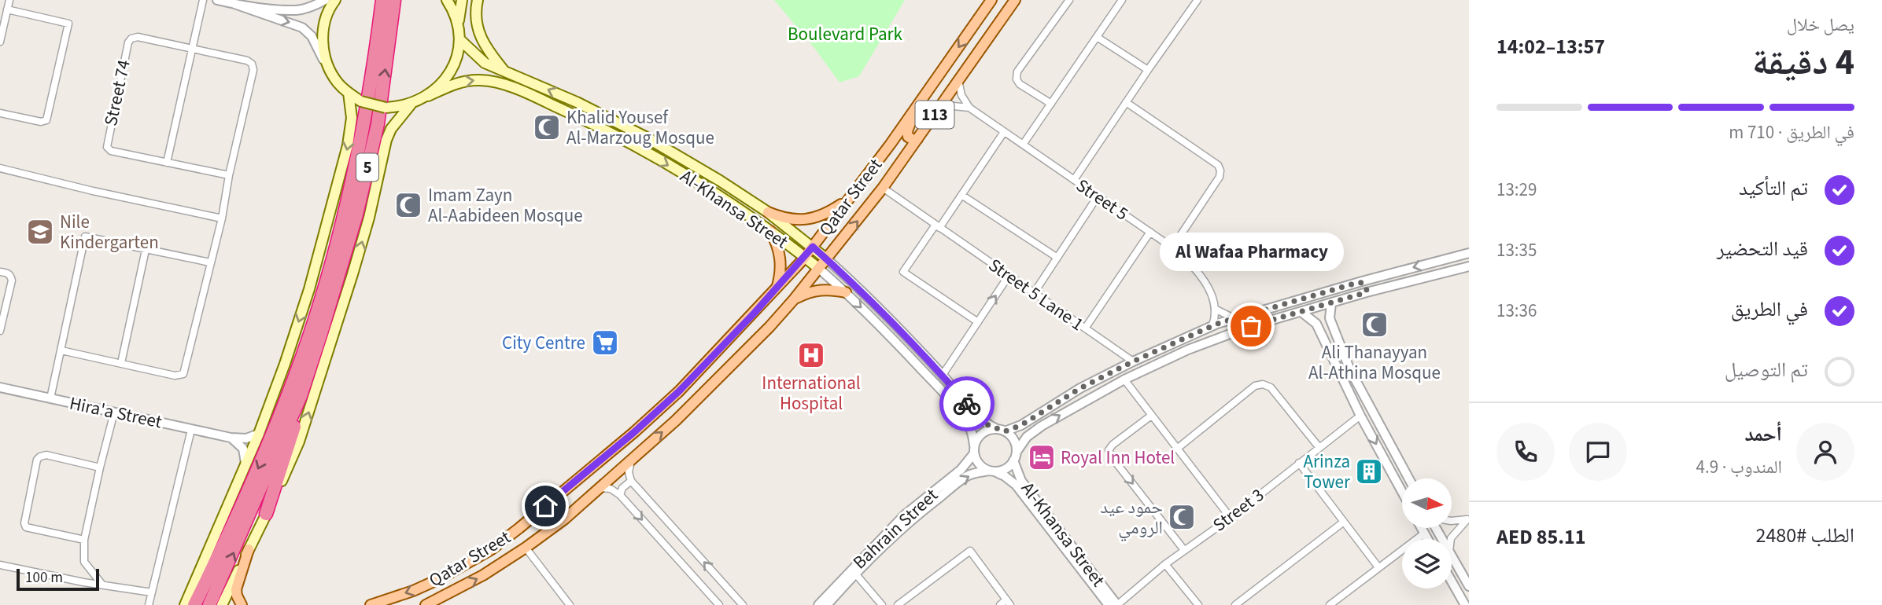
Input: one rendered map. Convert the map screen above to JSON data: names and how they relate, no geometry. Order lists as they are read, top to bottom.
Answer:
{
  "streets": {
    "highway": ["5"],
    "main road": ["113", "Qatar Street", "Al-Khansa Street"],
    "street": [
      "Street 74",
      "Street 5",
      "Street 5 Lane 1",
      "Hira'a Street",
      "Street 3",
      "Bahrain Street"
    ]
  },
  "crossings": [
    ["Qatar Street", "Al-Khansa Street"],
    ["Qatar Street", "Street 5 Lane 1"],
    ["Al-Khansa Street", "Street 3"],
    ["Al-Khansa Street", "Bahrain Street"]
  ],
  "parks": ["Boulevard Park"],
  "places": {
    "mosque": [
      "Khalid Yousef Al-Marzoug Mosque",
      "Imam Zayn Al-Aabideen Mosque",
      "Ali Thanayyan Al-Athina Mosque",
      "حمود عيد الرومي"
    ],
    "school or university": ["Nile Kindergarten"],
    "other": ["Al Wafaa Pharmacy"],
    "supermarket": ["City Centre"],
    "hospital": ["International Hospital"],
    "hotel": ["Royal Inn Hotel"],
    "building": ["Arinza Tower"]
  },
  "scale_bar": "100 m",
  "north": "right",
  "page": {
    "heading": ["4 دقيقة", "يصل خلال", "13:57–14:02"],
    "panel": [
      "أحمد",
      "المندوب · 4.9",
      "الطلب #2480",
      "AED 85.11"
    ],
    "bar": "في الطريق · 710 m",
    "list": [
      ["تم التأكيد", "13:29"],
      ["قيد التحضير", "13:35"],
      ["في الطريق", "13:36"],
      "تم التوصيل"
    ],
    "bubble": "Al Wafaa Pharmacy",
    "scale": "100 m"
  }
}
